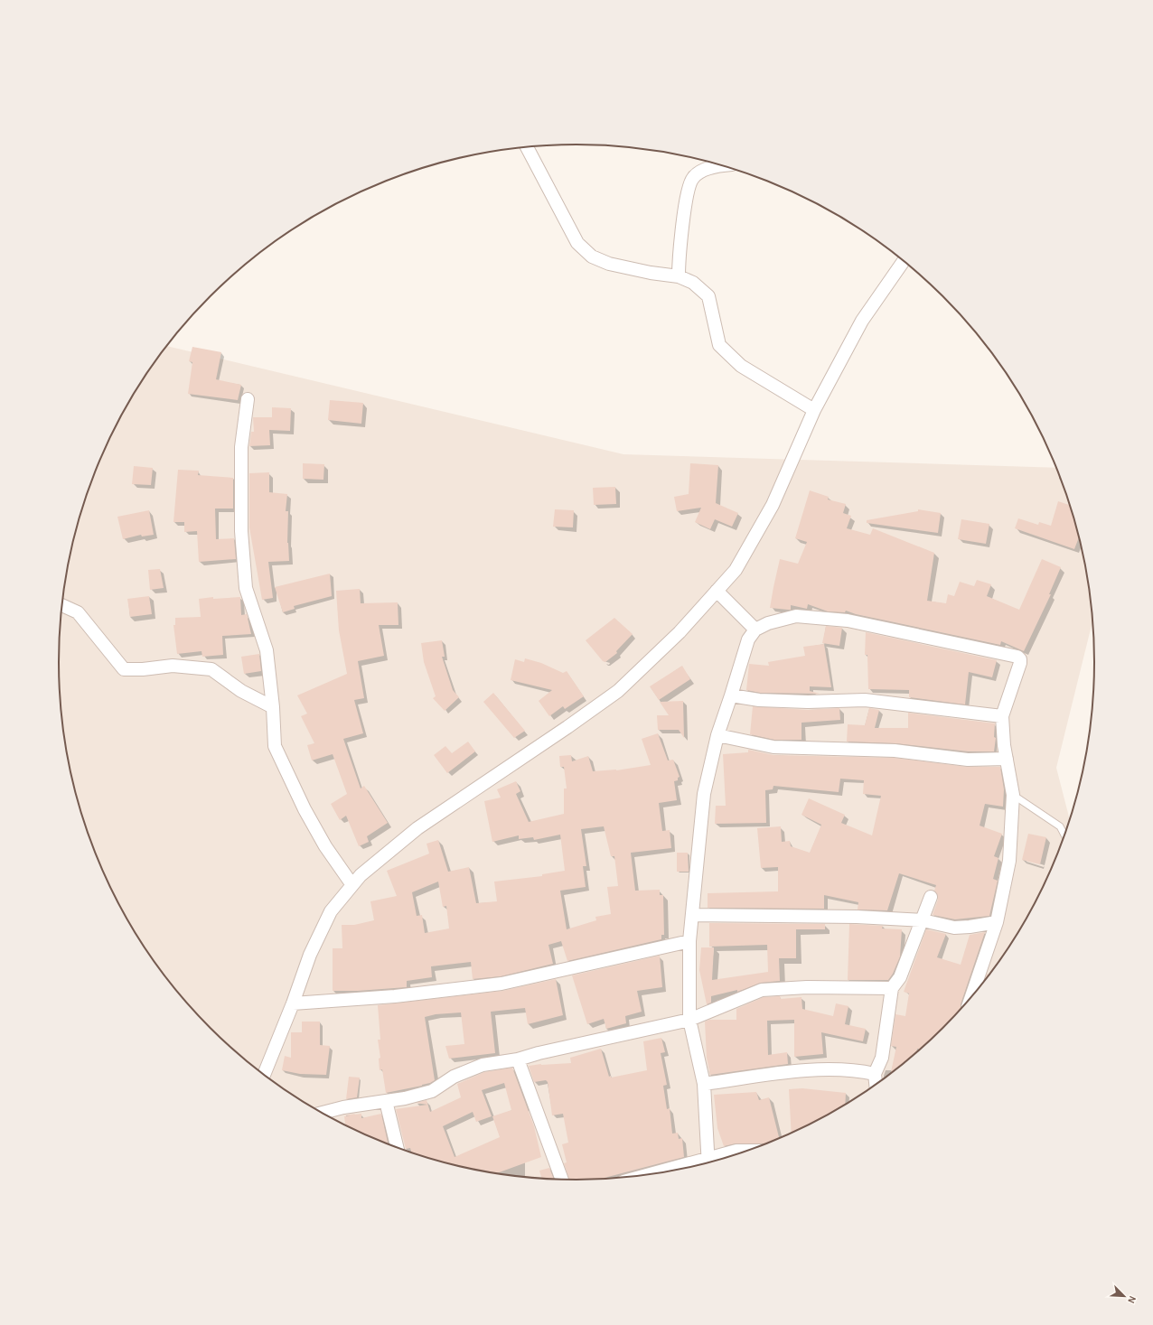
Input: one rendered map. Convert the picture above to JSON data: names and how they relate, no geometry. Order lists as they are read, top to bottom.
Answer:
{
  "north": "bottom right"
}
